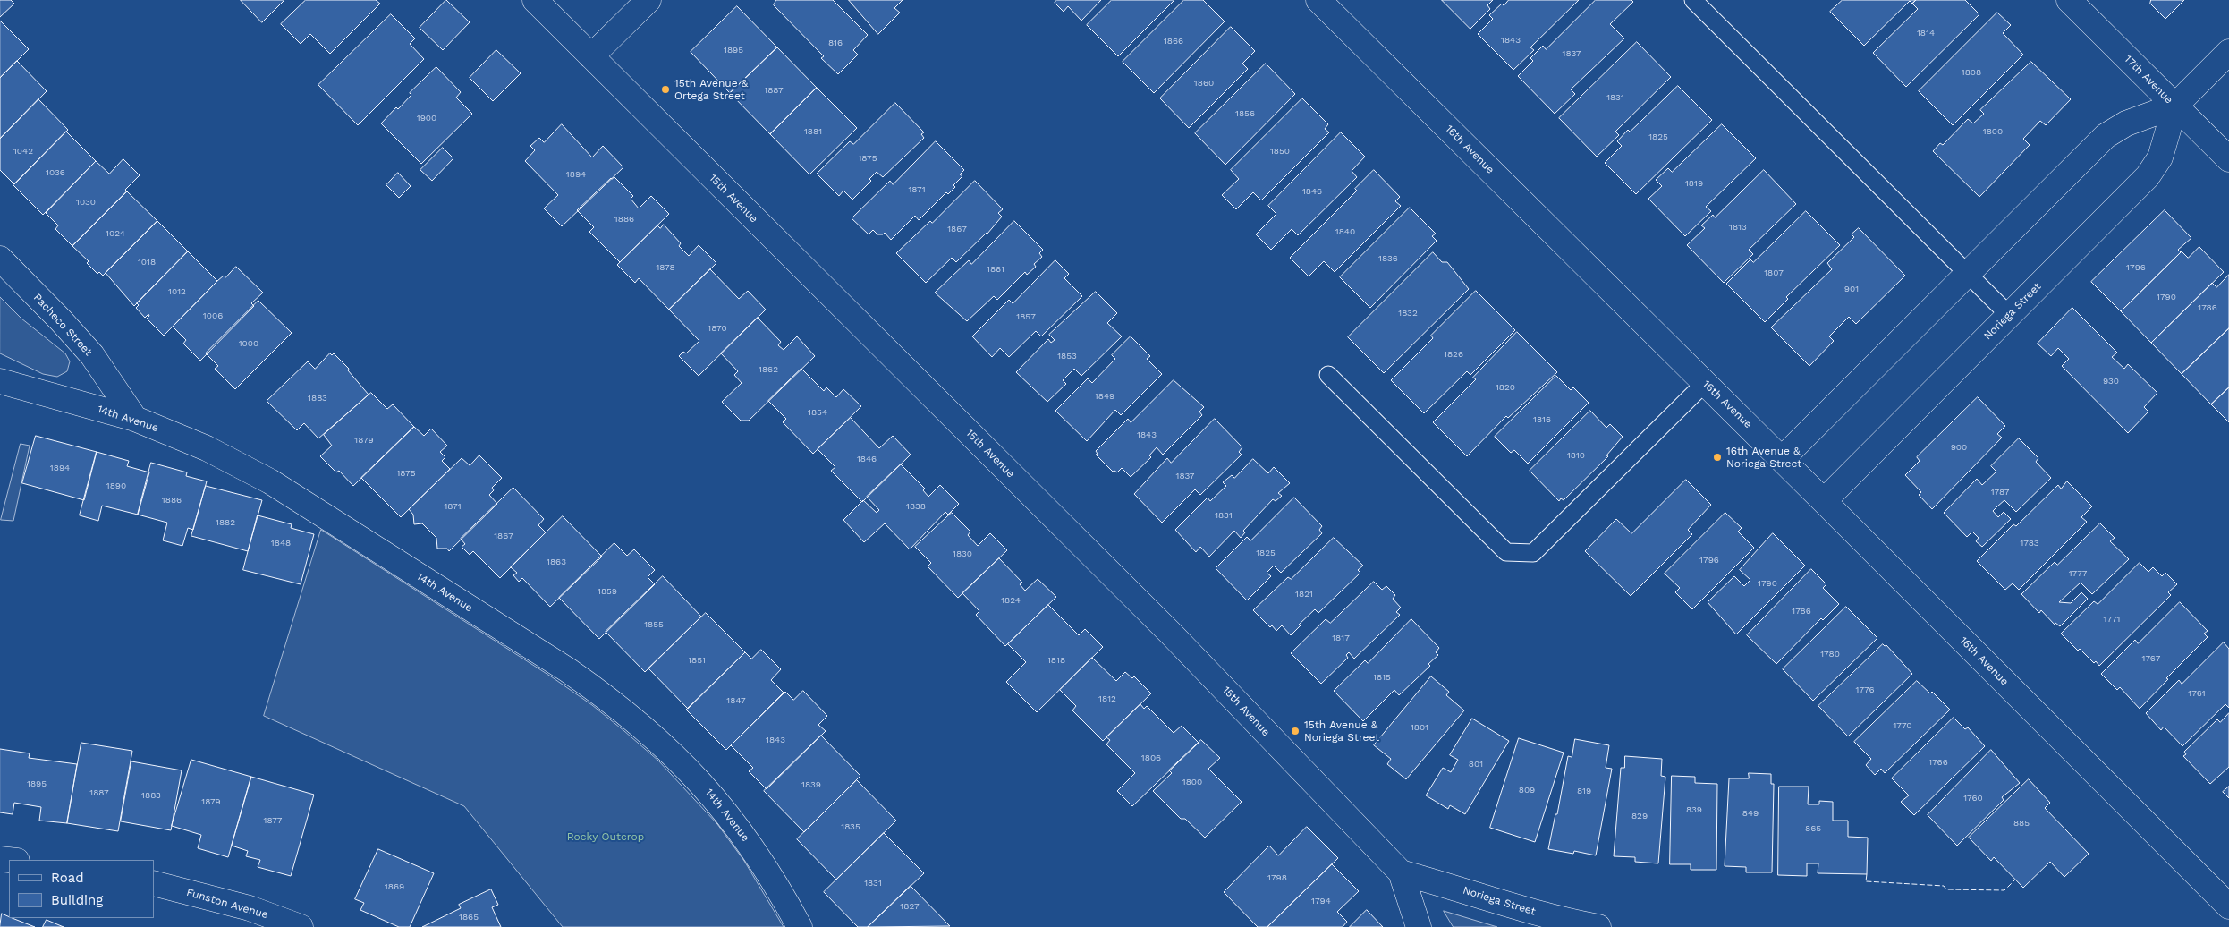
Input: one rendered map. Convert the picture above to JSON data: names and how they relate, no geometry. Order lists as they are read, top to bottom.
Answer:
{
  "streets": {
    "street": [
      "17th Avenue",
      "16th Avenue",
      "15th Avenue",
      "Noriega Street",
      "Pacheco Street",
      "14th Avenue",
      "Funston Avenue"
    ]
  },
  "crossings": [
    ["17th Avenue", "Noriega Street"],
    ["16th Avenue", "Noriega Street"],
    ["15th Avenue", "Noriega Street"],
    ["Pacheco Street", "14th Avenue"]
  ],
  "parks": ["Rocky Outcrop"],
  "places": ["15th Avenue & Ortega Street", "16th Avenue & Noriega Street", "15th Avenue & Noriega Street"],
  "house_numbers": [
    "1814",
    "1843",
    "1866",
    "816",
    "1895",
    "1837",
    "1808",
    "1860",
    "1887",
    "1831",
    "1856",
    "1900",
    "1881",
    "1800",
    "1825",
    "1042",
    "1850",
    "1875",
    "1036",
    "1894",
    "1819",
    "1871",
    "1846",
    "1030",
    "1886",
    "1813",
    "1867",
    "1840",
    "1024",
    "1836",
    "1018",
    "1878",
    "1796",
    "1861",
    "1807",
    "901",
    "1012",
    "1790",
    "1786",
    "1832",
    "1006",
    "1857",
    "1870",
    "1000",
    "1826",
    "1853",
    "1862",
    "930",
    "1820",
    "1849",
    "1883",
    "1854",
    "1816",
    "1843",
    "1879",
    "900",
    "1810",
    "1846",
    "1894",
    "1875",
    "1837",
    "1890",
    "1787",
    "1886",
    "1871",
    "1838",
    "1831",
    "1882",
    "1867",
    "1848",
    "1783",
    "1825",
    "1830",
    "1796",
    "1863",
    "1777",
    "1790",
    "1859",
    "1821",
    "1824",
    "1786",
    "1771",
    "1855",
    "1817",
    "1780",
    "1767",
    "1851",
    "1818",
    "1815",
    "1776",
    "1761",
    "1812",
    "1847",
    "1770",
    "1801",
    "1843",
    "1806",
    "1766",
    "801",
    "1800",
    "1895",
    "1839",
    "809",
    "819",
    "1887",
    "1883",
    "1760",
    "1879",
    "839",
    "849",
    "829",
    "1877",
    "885",
    "1835",
    "865",
    "1798",
    "1831",
    "1869",
    "1794",
    "1827",
    "1865"
  ],
  "legend": ["Road", "Building"]
}
